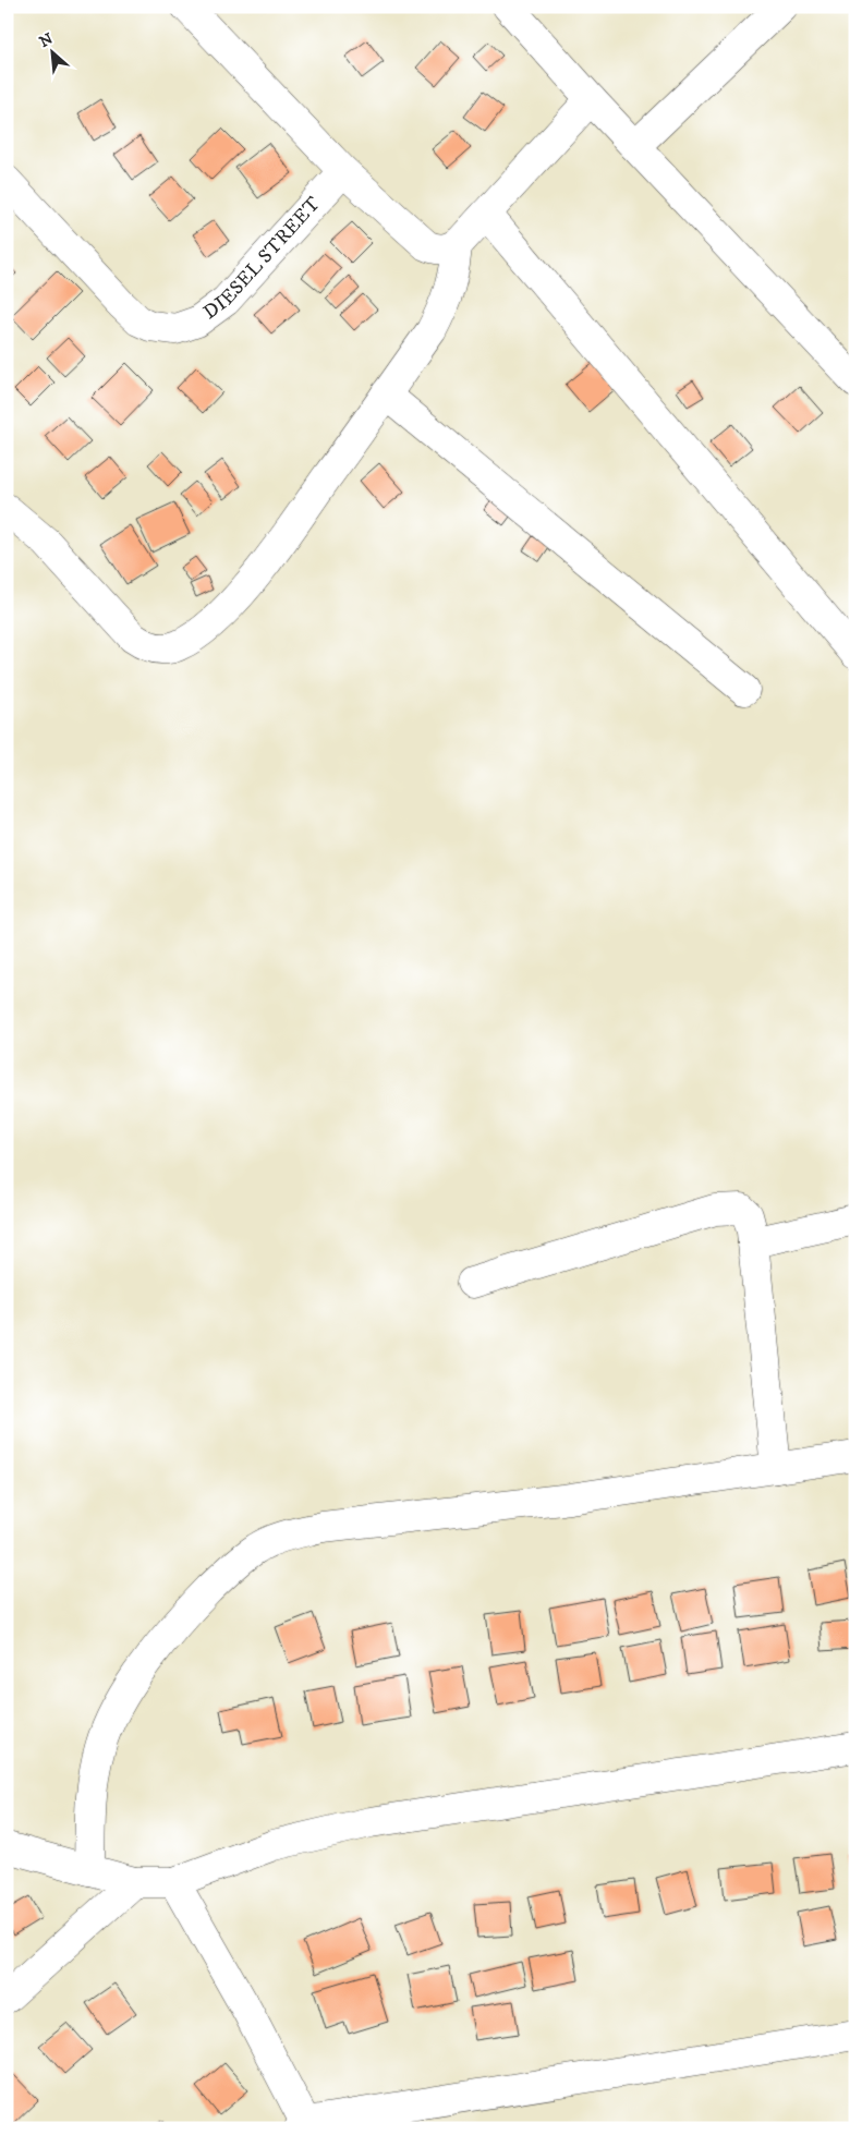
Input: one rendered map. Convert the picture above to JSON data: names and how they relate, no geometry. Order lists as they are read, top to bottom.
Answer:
{
  "streets": {
    "street": ["DIESEL STREET"]
  },
  "north": "top left"
}
